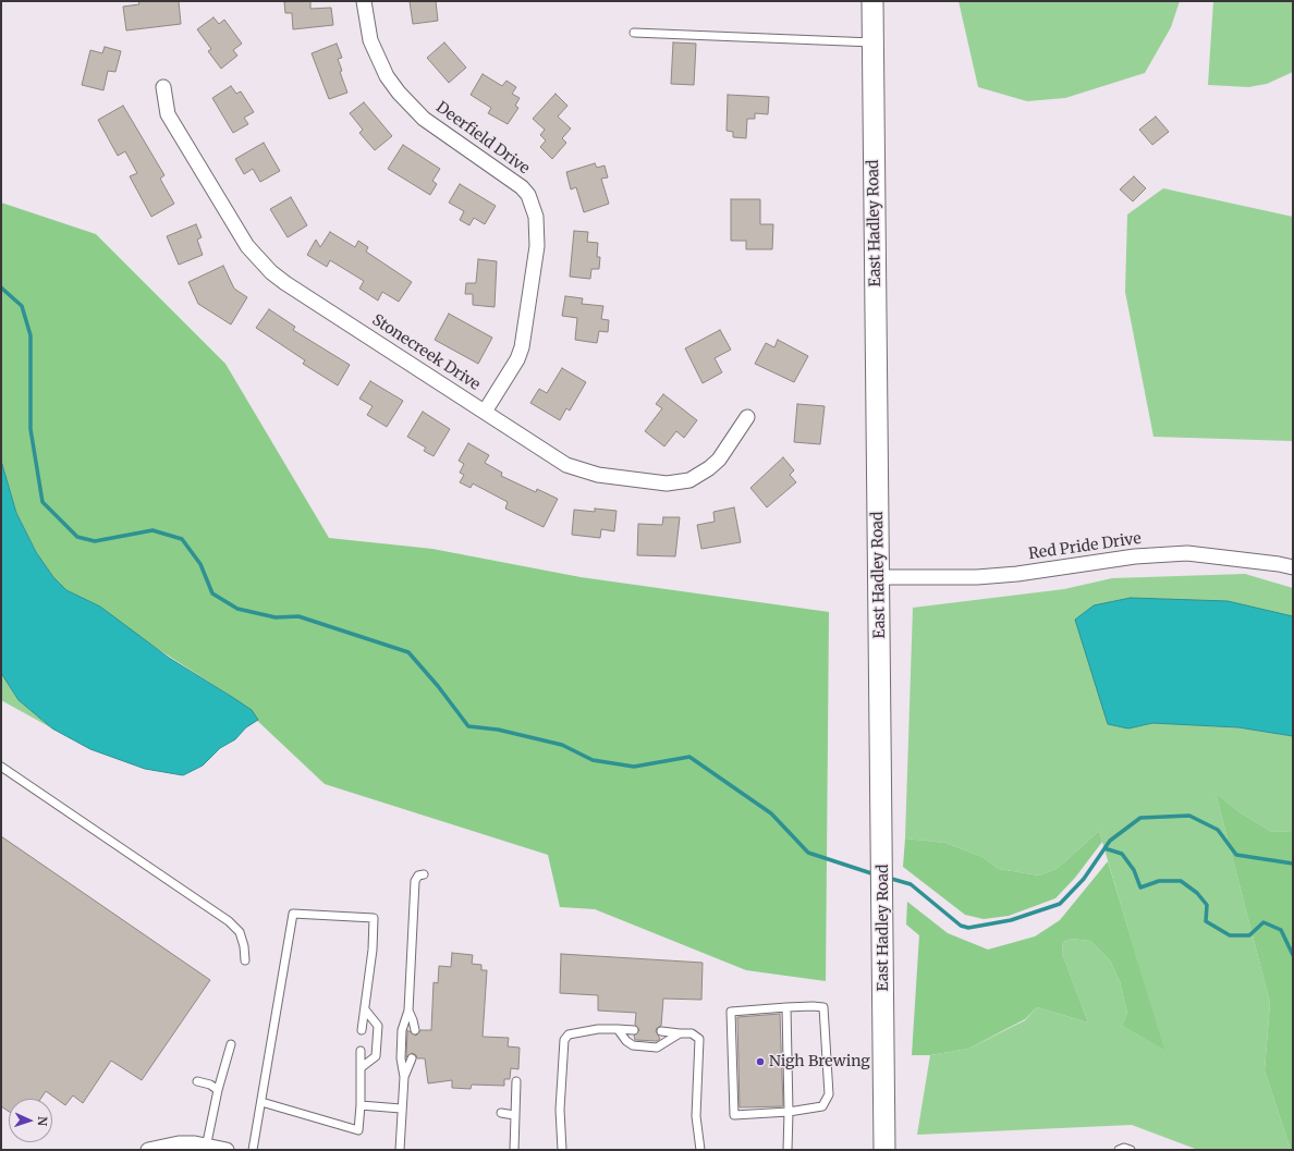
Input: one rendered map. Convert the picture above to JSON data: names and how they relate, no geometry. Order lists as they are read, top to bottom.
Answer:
{
  "streets": {
    "street": [
      "Deerfield Drive",
      "East Hadley Road",
      "Stonecreek Drive",
      "Red Pride Drive"
    ]
  },
  "crossings": [
    ["Deerfield Drive", "Stonecreek Drive"],
    ["East Hadley Road", "Red Pride Drive"]
  ],
  "places": ["Nigh Brewing"],
  "north": "right"
}
